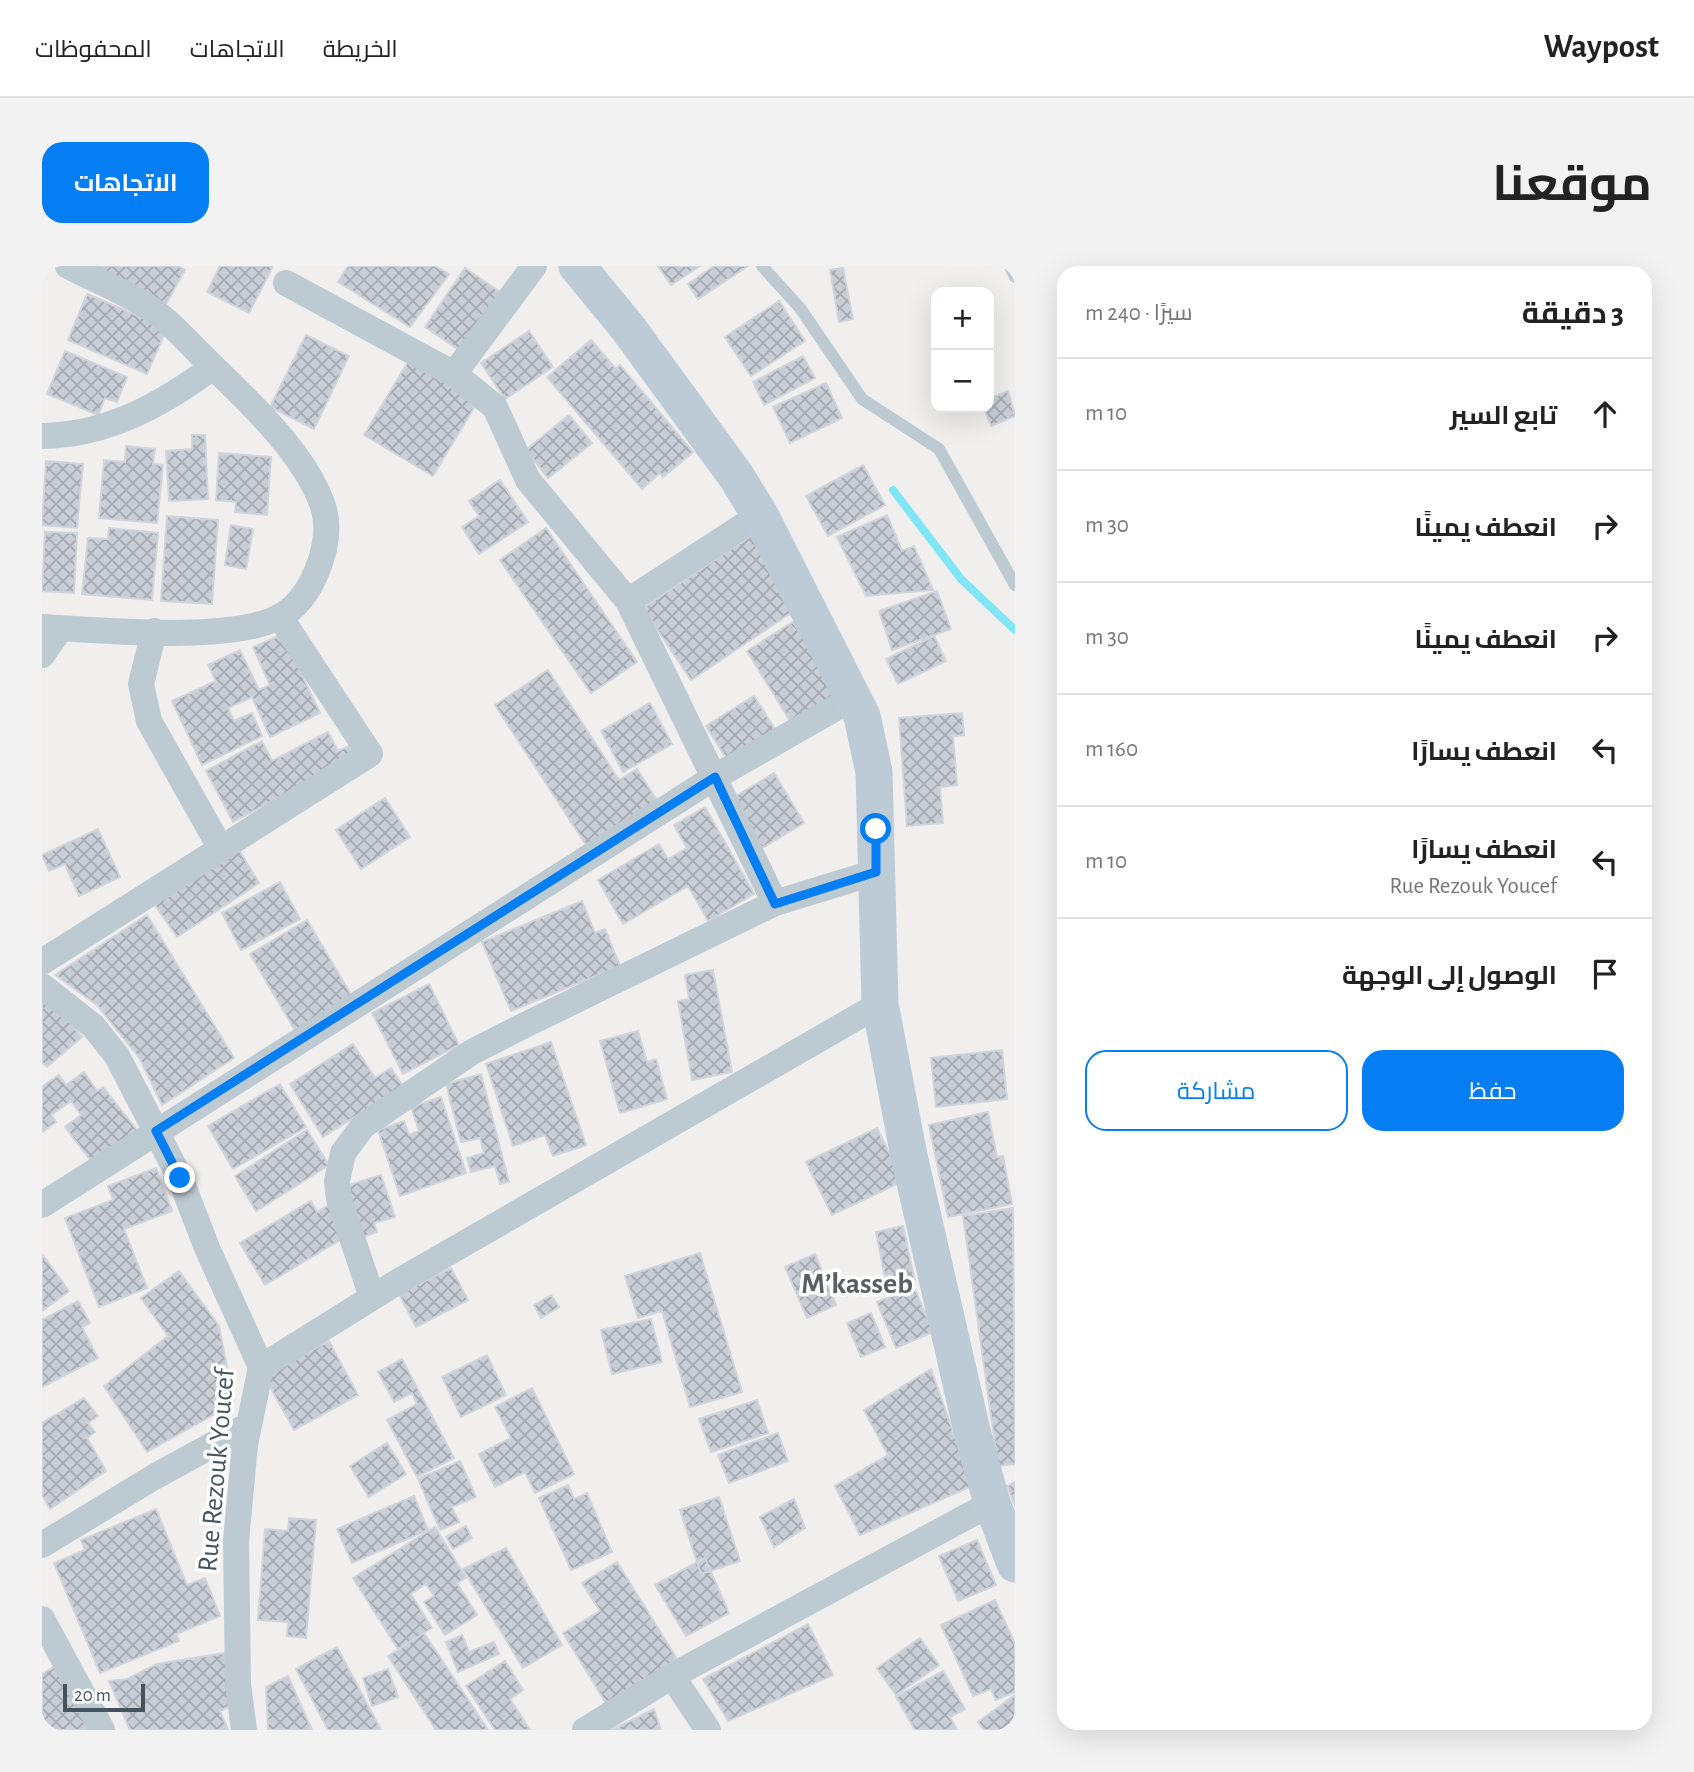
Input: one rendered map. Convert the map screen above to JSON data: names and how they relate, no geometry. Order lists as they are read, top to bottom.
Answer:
{
  "streets": {
    "street": ["Rue Rezouk Youcef"]
  },
  "districts": ["M’kasseb"],
  "scale_bar": "20 m",
  "page": {
    "header": "Waypost",
    "nav": ["الخريطة", "الاتجاهات", "المحفوظات"],
    "title": "موقعنا",
    "buttons": [
      "الاتجاهات",
      ["حفظ", "مشاركة"]
    ],
    "heading": ["3 دقيقة", "سيرًا · 240 m"],
    "map_buttons": ["+", "−"],
    "list": [
      ["تابع السير", "10 m"],
      ["انعطف يمينًا", "30 m"],
      ["انعطف يمينًا", "30 m"],
      ["انعطف يسارًا", "160 m"],
      ["انعطف يسارًا", "Rue Rezouk Youcef", "10 m"],
      "الوصول إلى الوجهة"
    ],
    "scale": "20 m"
  }
}
